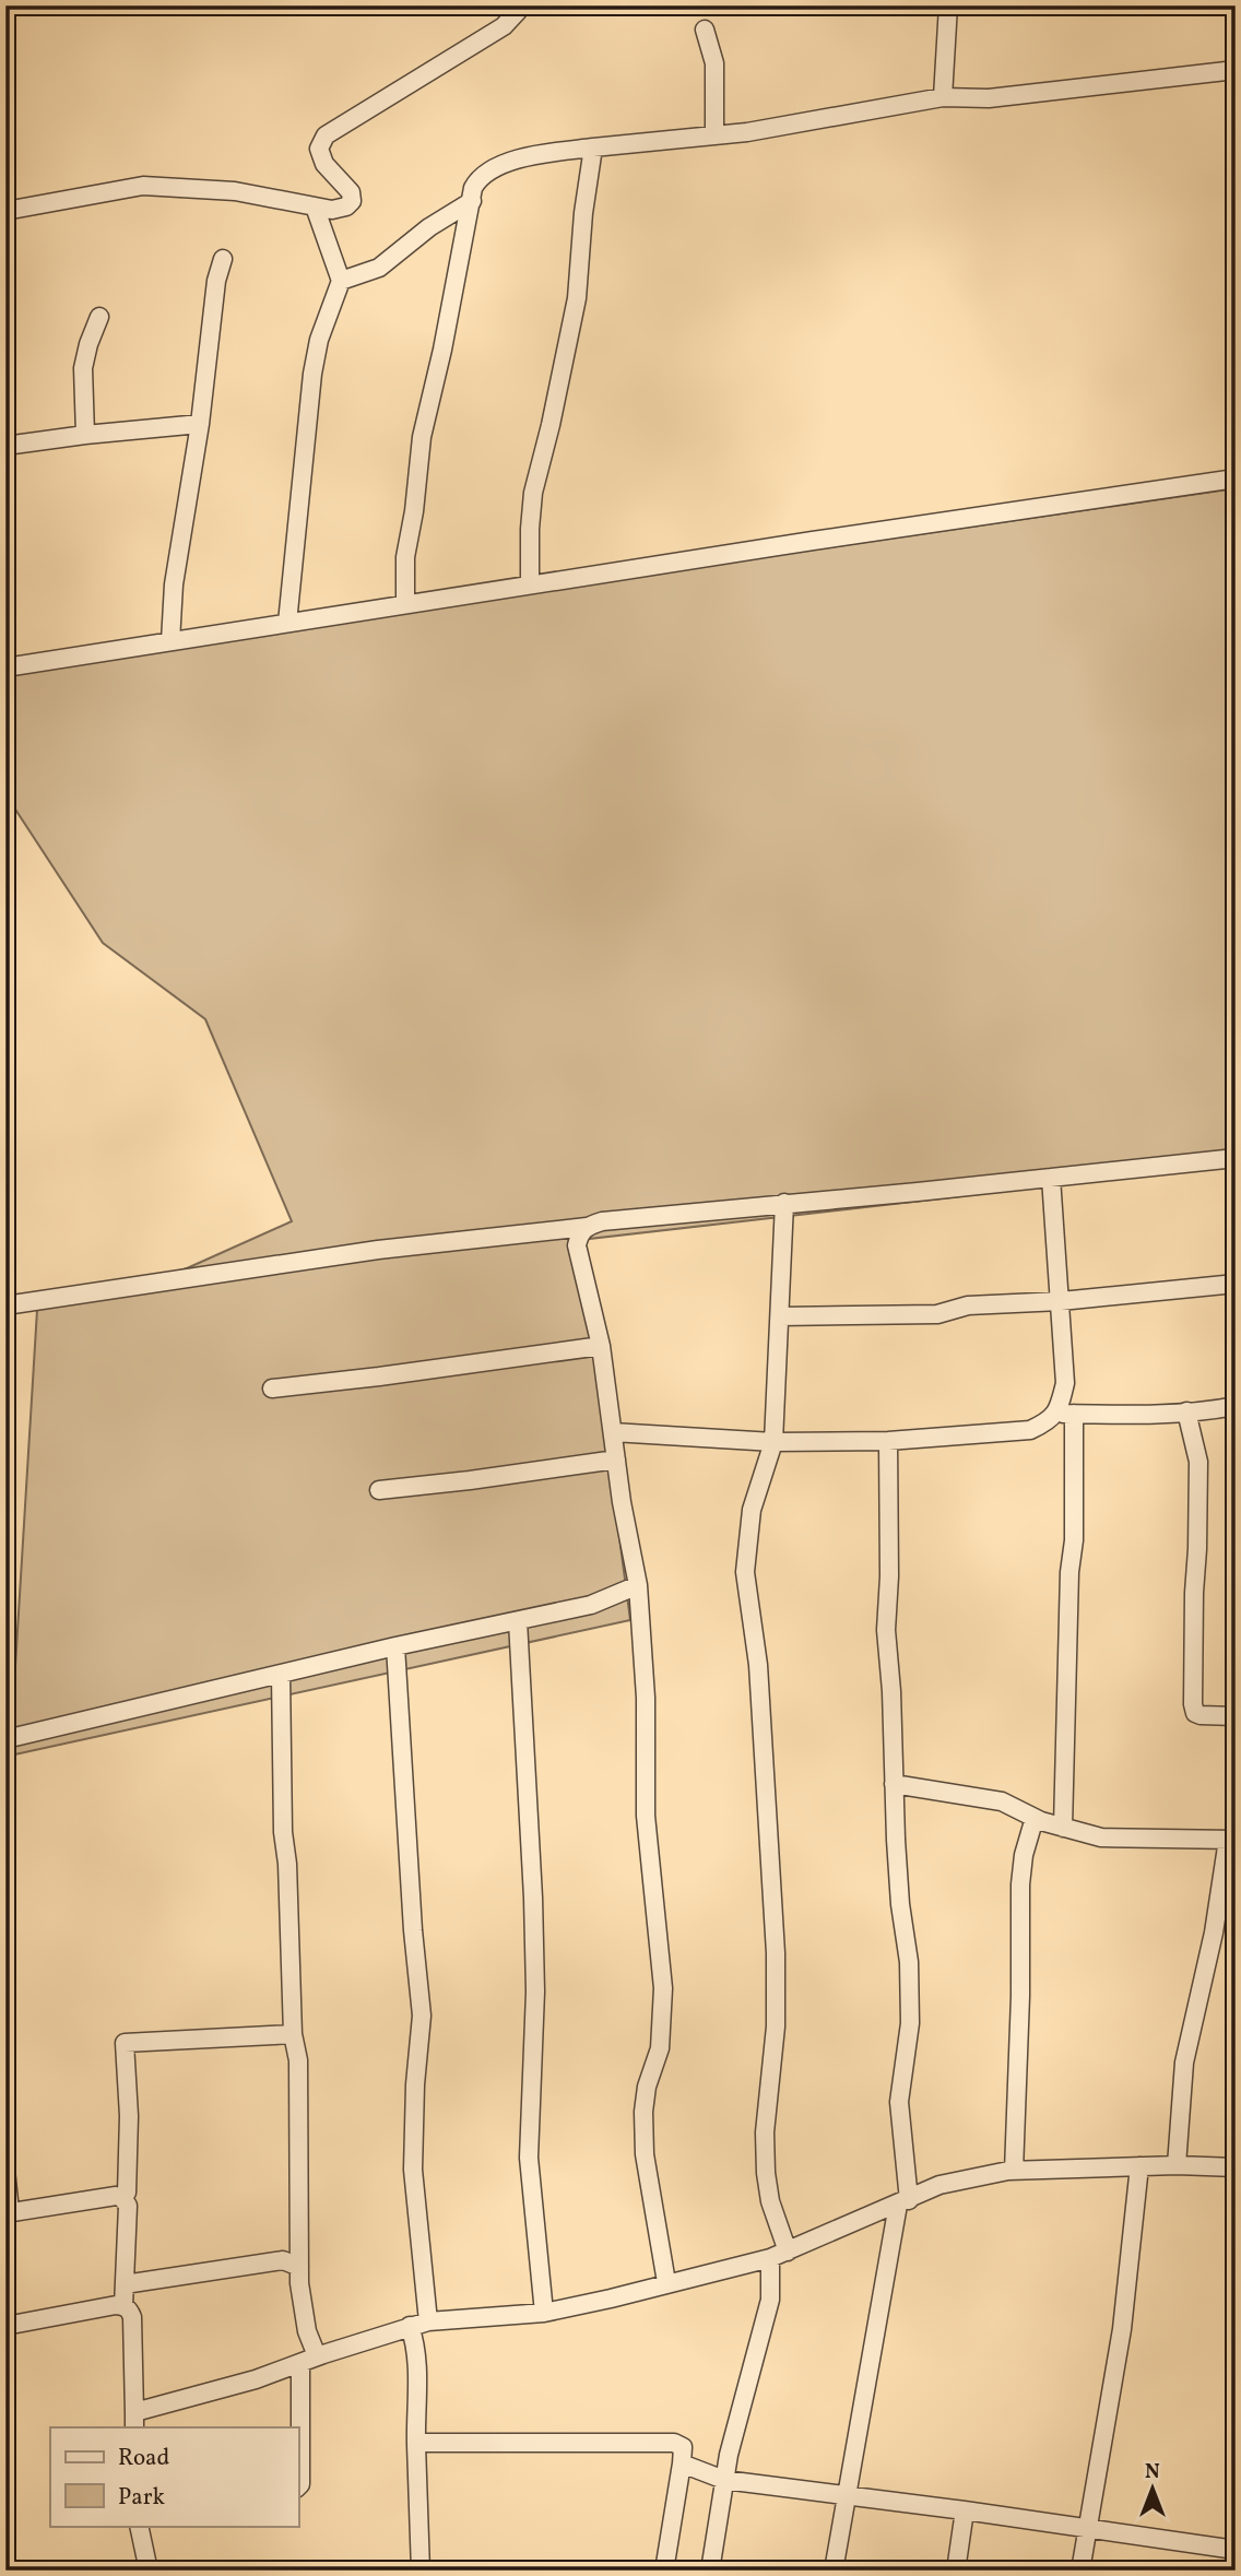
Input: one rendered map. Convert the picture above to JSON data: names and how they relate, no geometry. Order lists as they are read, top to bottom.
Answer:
{
  "legend": ["Road", "Park"],
  "north": "top"
}
